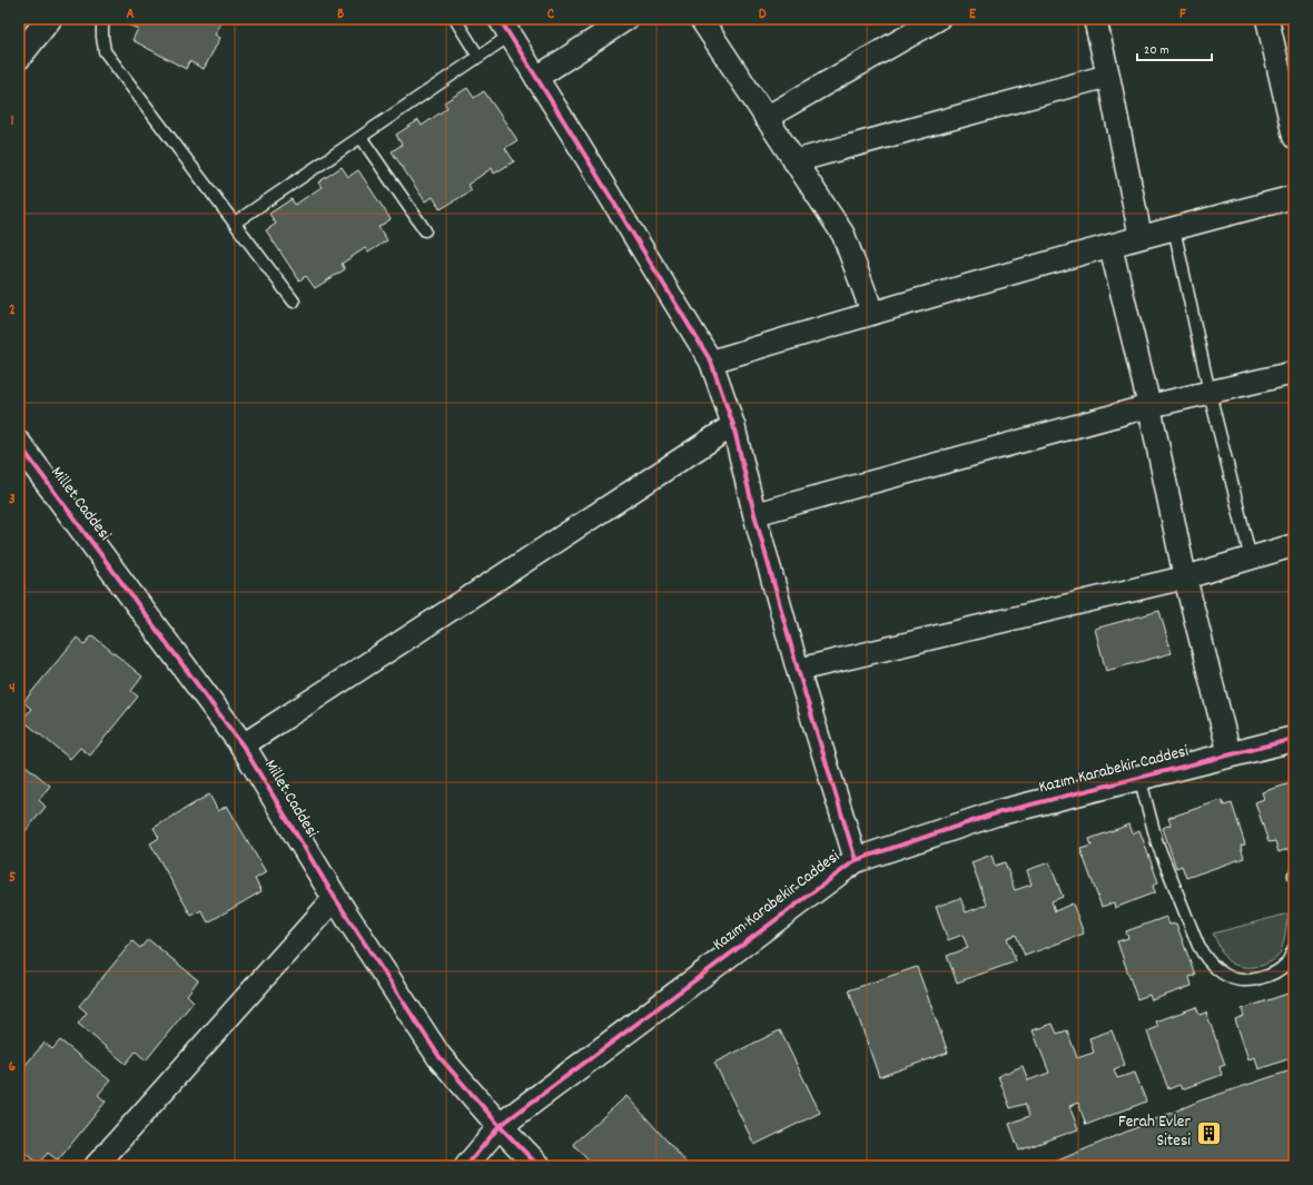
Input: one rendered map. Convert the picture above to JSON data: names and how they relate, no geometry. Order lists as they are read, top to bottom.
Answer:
{
  "streets": {
    "street": ["Millet Caddesi", "Kazım Karabekir Caddesi"]
  },
  "crossings": [
    ["Millet Caddesi", "Kazım Karabekir Caddesi"]
  ],
  "places": {
    "building": ["Ferah Evler Sitesi"]
  },
  "scale_bar": "20 m",
  "grid": {
    "columns": [
      "A",
      "B",
      "C",
      "D",
      "E",
      "F"
    ],
    "rows": [
      "1",
      "2",
      "3",
      "4",
      "5",
      "6"
    ]
  }
}
